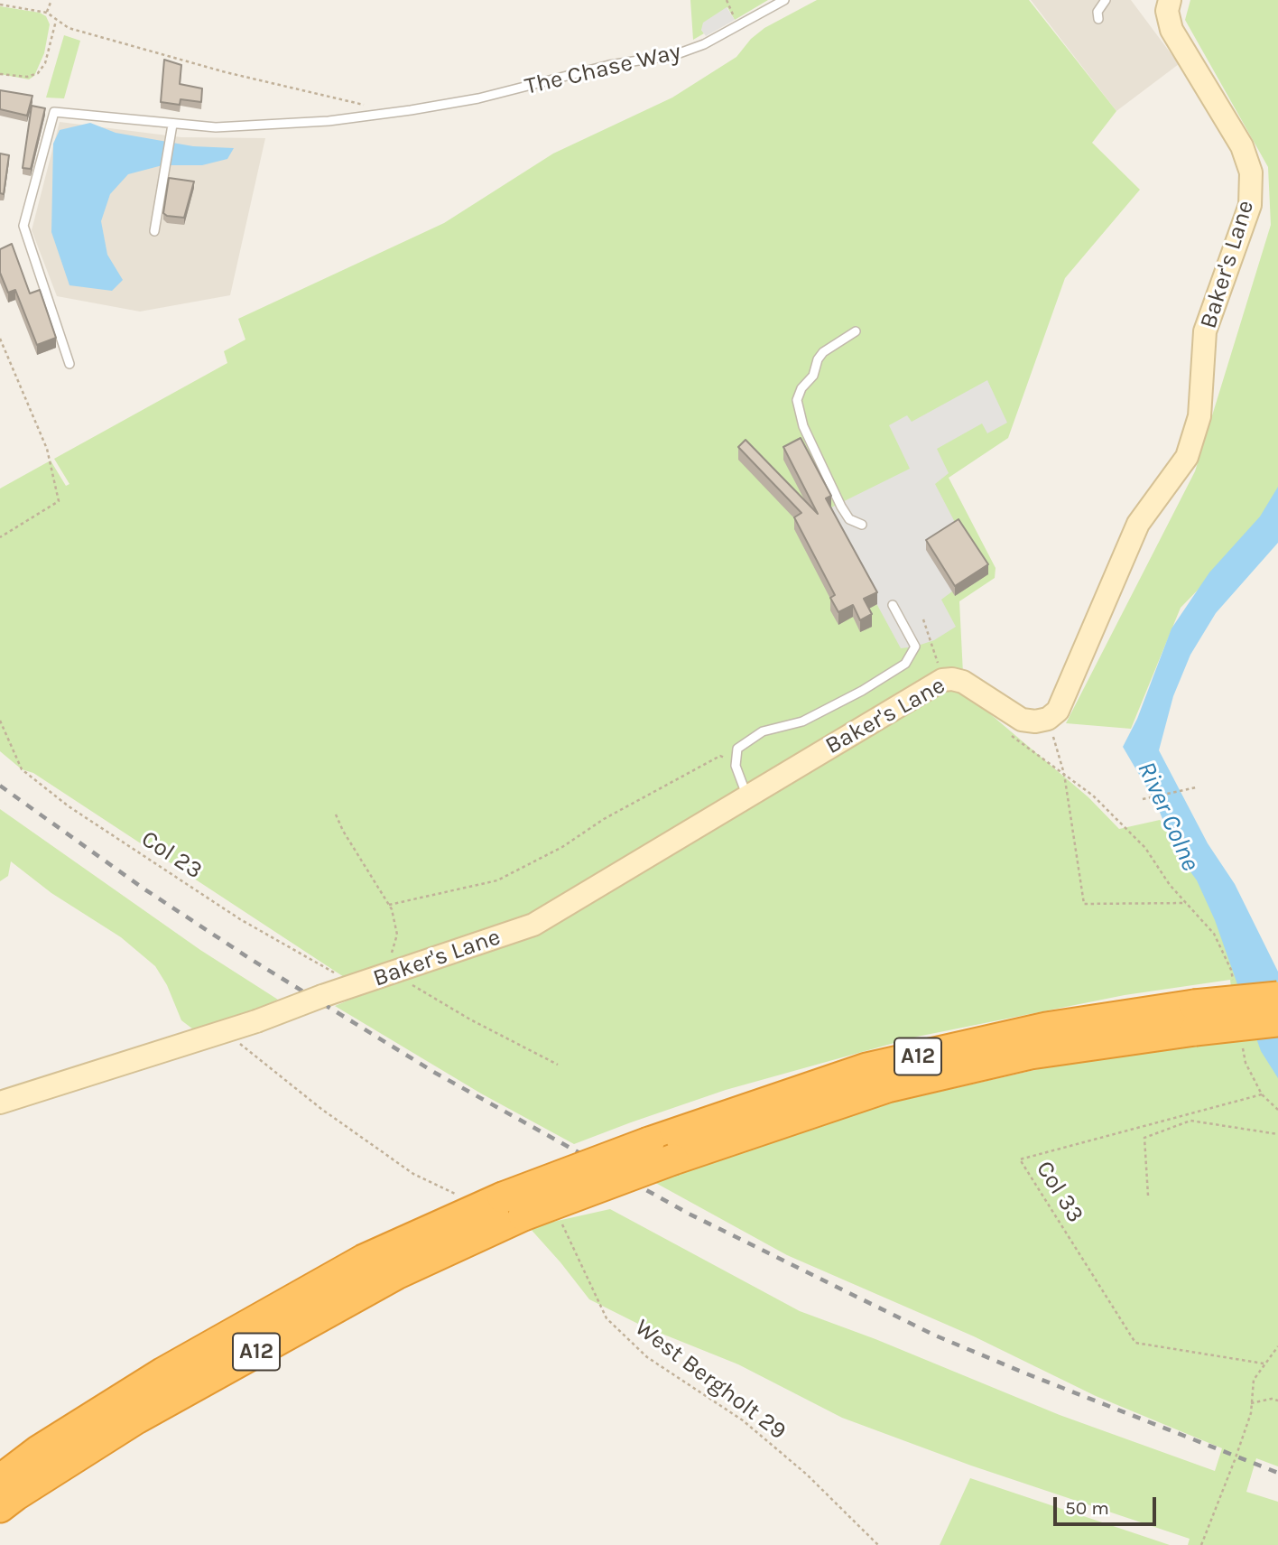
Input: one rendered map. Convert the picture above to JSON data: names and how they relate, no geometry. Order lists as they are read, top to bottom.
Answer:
{
  "streets": {
    "highway": ["A12"],
    "street": ["Baker's Lane"],
    "lane": ["The Chase Way"],
    "path": ["Col 23", "Col 33", "West Bergholt 29"]
  },
  "crossings": [
    ["Baker's Lane", "Col 23"]
  ],
  "water": ["River Colne"],
  "scale_bar": "50 m"
}
